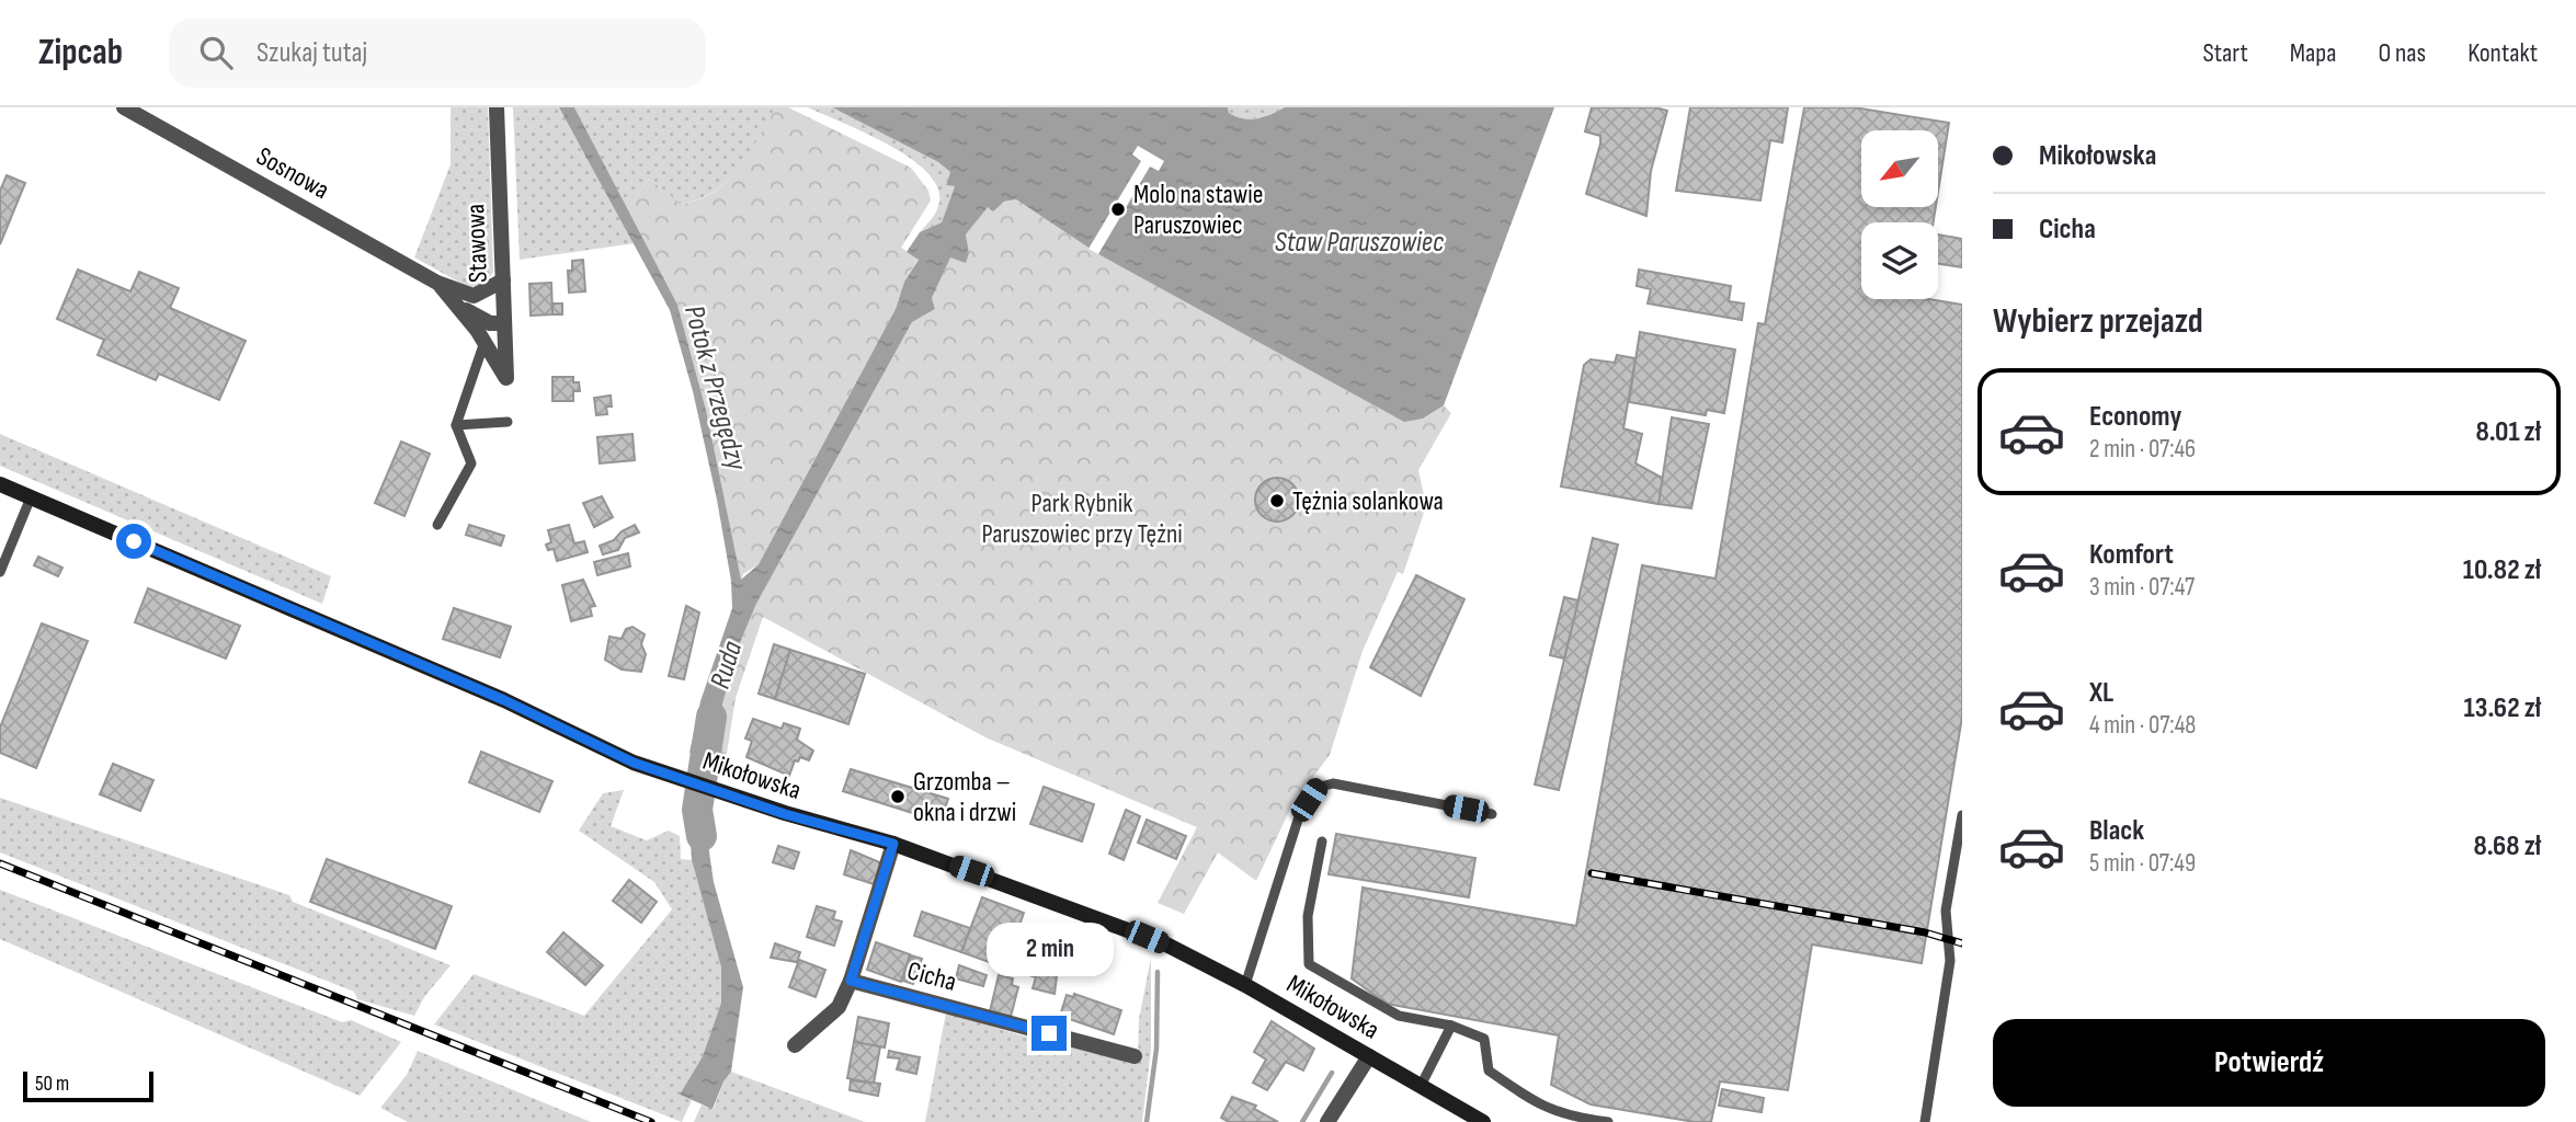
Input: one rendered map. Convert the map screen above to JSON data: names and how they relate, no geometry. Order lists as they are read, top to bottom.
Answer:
{
  "streets": {
    "main road": ["Mikołowska"],
    "street": ["Sosnowa", "Stawowa", "Cicha"]
  },
  "crossings": [
    ["Sosnowa", "Stawowa"]
  ],
  "water": ["Staw Paruszowiec", "Potok z Przegędzy", "Ruda"],
  "parks": ["Park Rybnik Paruszowiec przy Tężni"],
  "places": ["Molo na stawie Paruszowiec", "Tężnia solankowa", "Grzomba – okna i drzwi"],
  "scale_bar": "50 m",
  "north": "bottom left",
  "page": {
    "header": "Zipcab",
    "search": "Szukaj tutaj",
    "nav": [
      "Start",
      "Mapa",
      "O nas",
      "Kontakt"
    ],
    "banner": ["Mikołowska", "Cicha"],
    "heading": "Wybierz przejazd",
    "list": [
      {
        "name": "Economy",
        "note": "2 min · 07:46",
        "value": "8.01 zł"
      },
      {
        "name": "Komfort",
        "note": "3 min · 07:47",
        "value": "10.82 zł"
      },
      {
        "name": "XL",
        "note": "4 min · 07:48",
        "value": "13.62 zł"
      },
      {
        "name": "Black",
        "note": "5 min · 07:49",
        "value": "8.68 zł"
      }
    ],
    "bubble": "2 min",
    "buttons": "Potwierdź",
    "scale": "50 m"
  }
}
